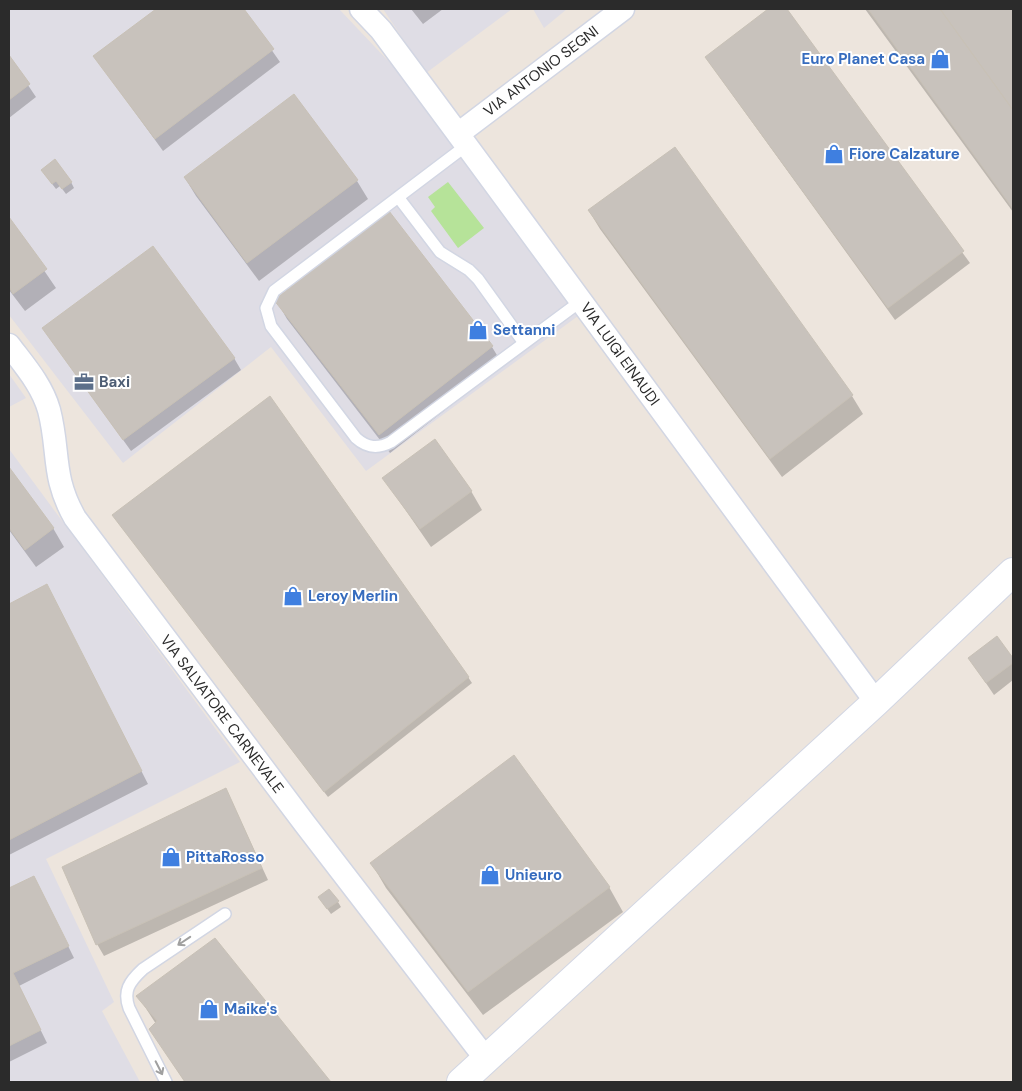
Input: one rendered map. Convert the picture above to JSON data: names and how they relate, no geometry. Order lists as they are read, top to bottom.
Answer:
{
  "streets": {
    "street": ["VIA ANTONIO SEGNI", "VIA LUIGI EINAUDI", "VIA SALVATORE CARNEVALE"]
  },
  "crossings": [
    ["VIA ANTONIO SEGNI", "VIA LUIGI EINAUDI"]
  ],
  "places": {
    "shop": [
      "Euro Planet Casa",
      "Fiore Calzature",
      "Settanni",
      "Leroy Merlin",
      "PittaRosso",
      "Unieuro",
      "Maike's"
    ],
    "office": ["Baxi"]
  }
}
